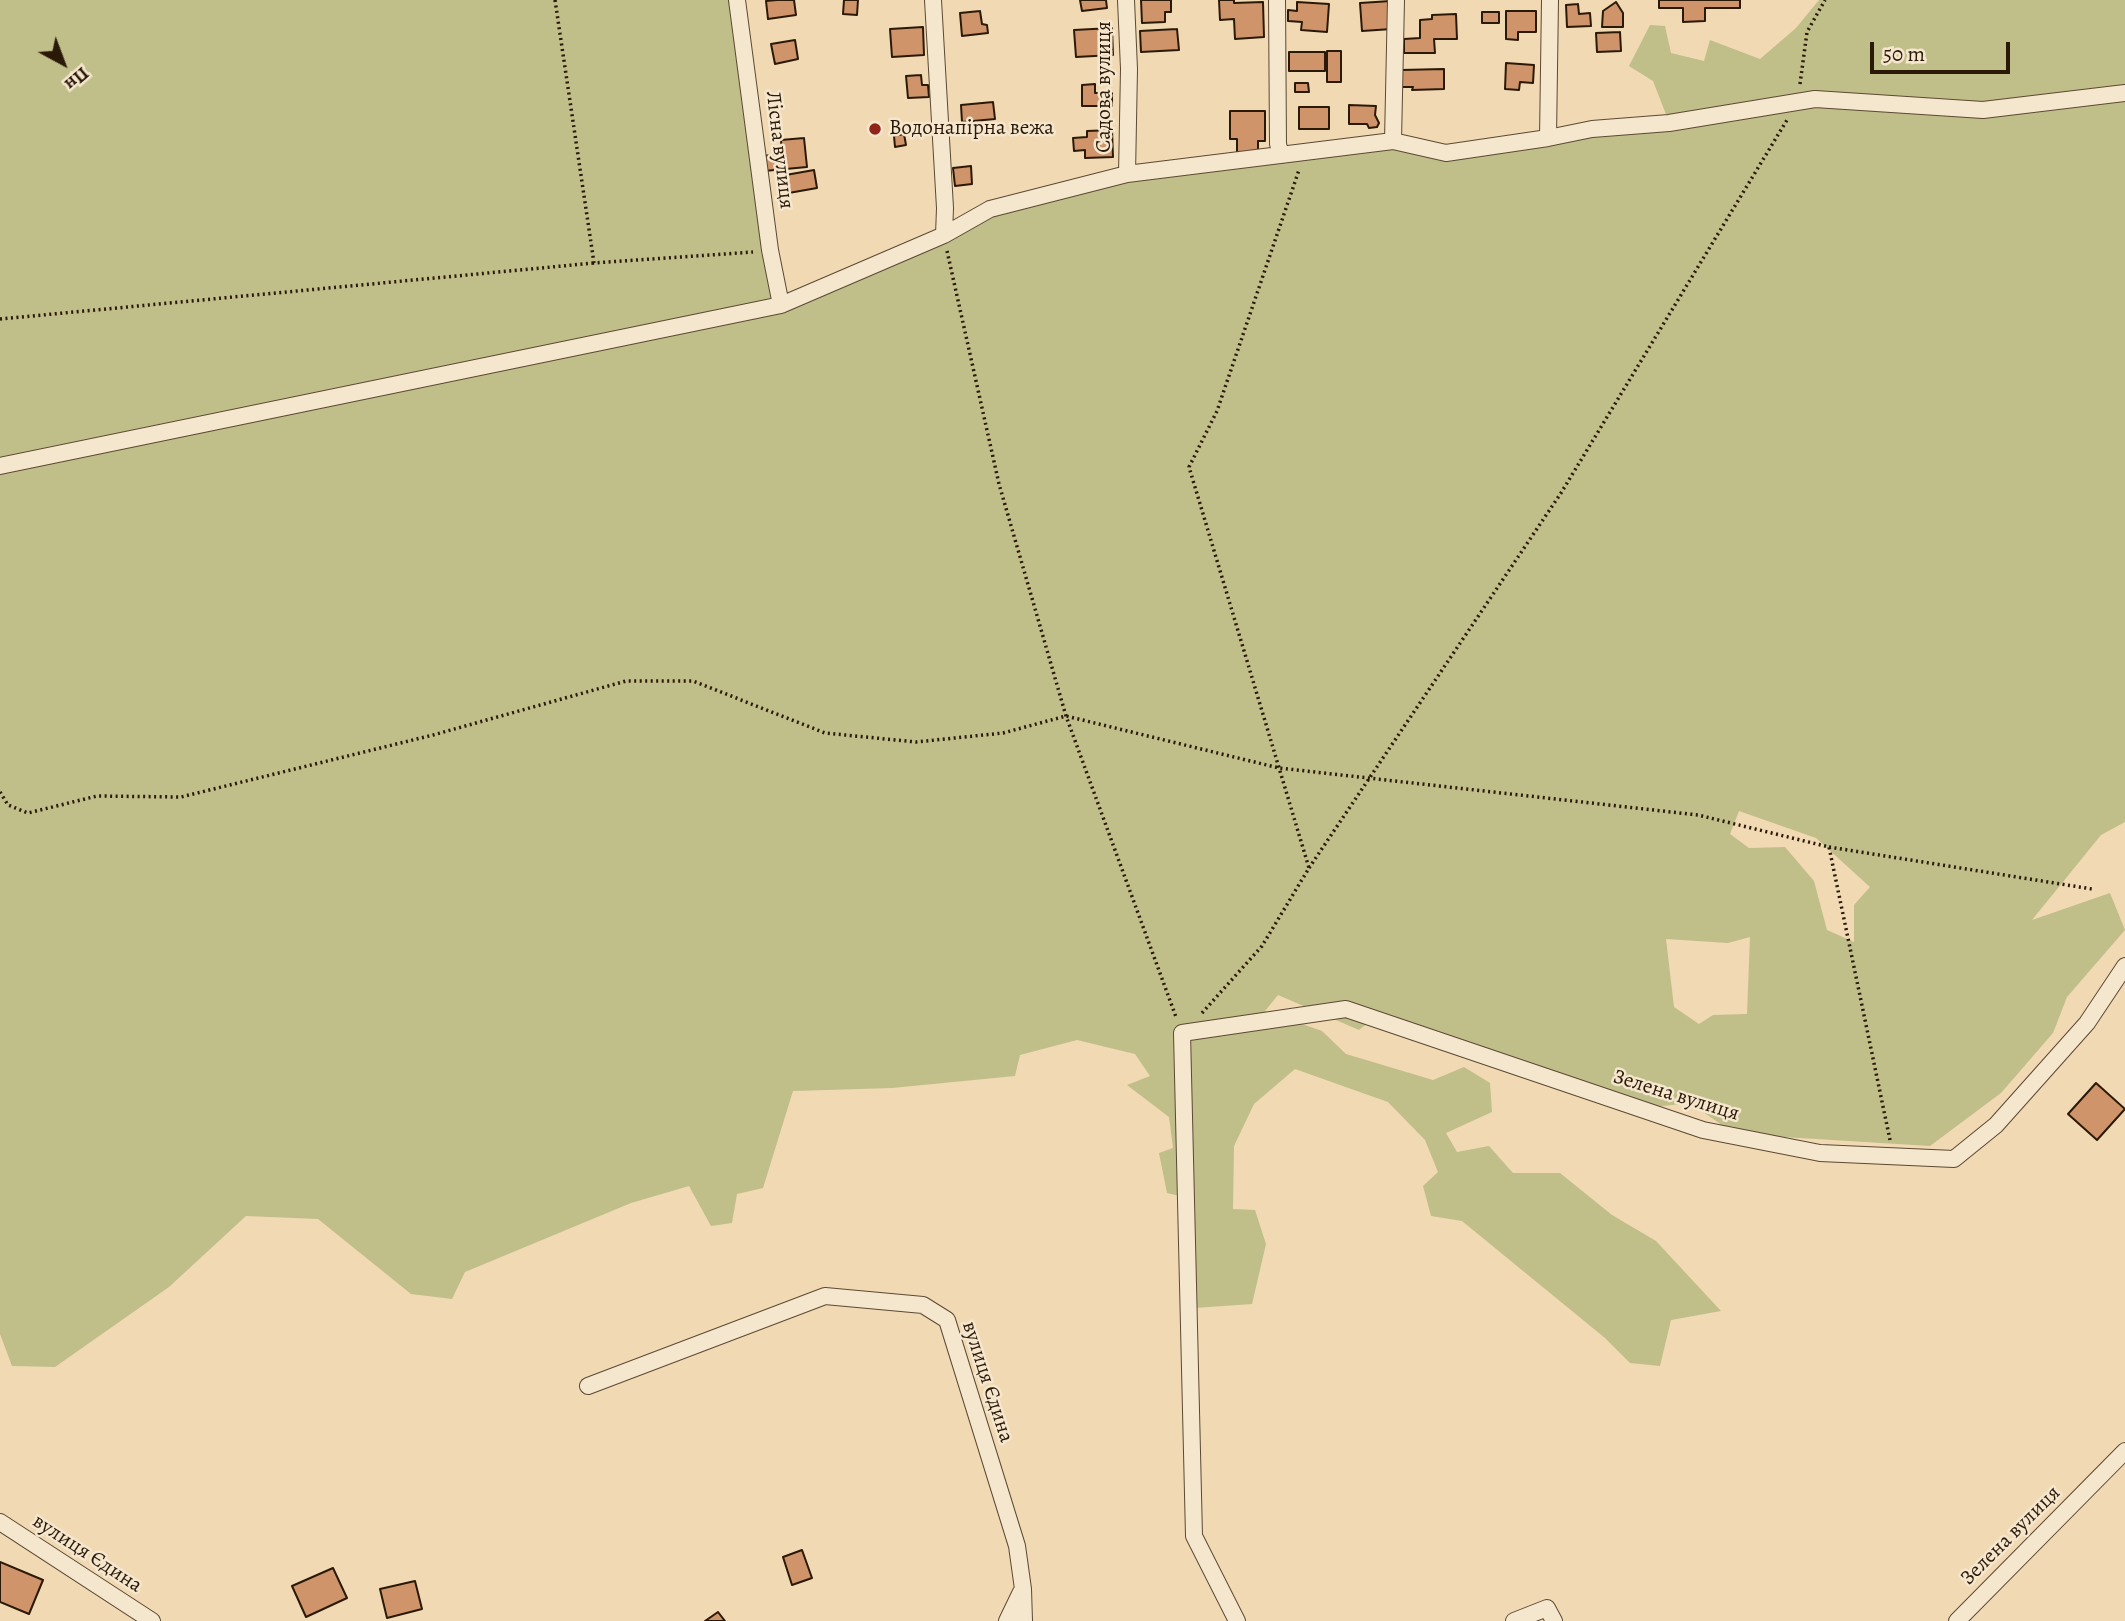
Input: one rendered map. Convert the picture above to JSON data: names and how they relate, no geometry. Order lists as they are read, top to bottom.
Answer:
{
  "streets": {
    "street": [
      "Садова вулиця",
      "Лісна вулиця",
      "Зелена вулиця",
      "вулиця Єдина"
    ]
  },
  "places": ["Водонапірна вежа"],
  "scale_bar": "50 m",
  "north": "bottom right"
}
